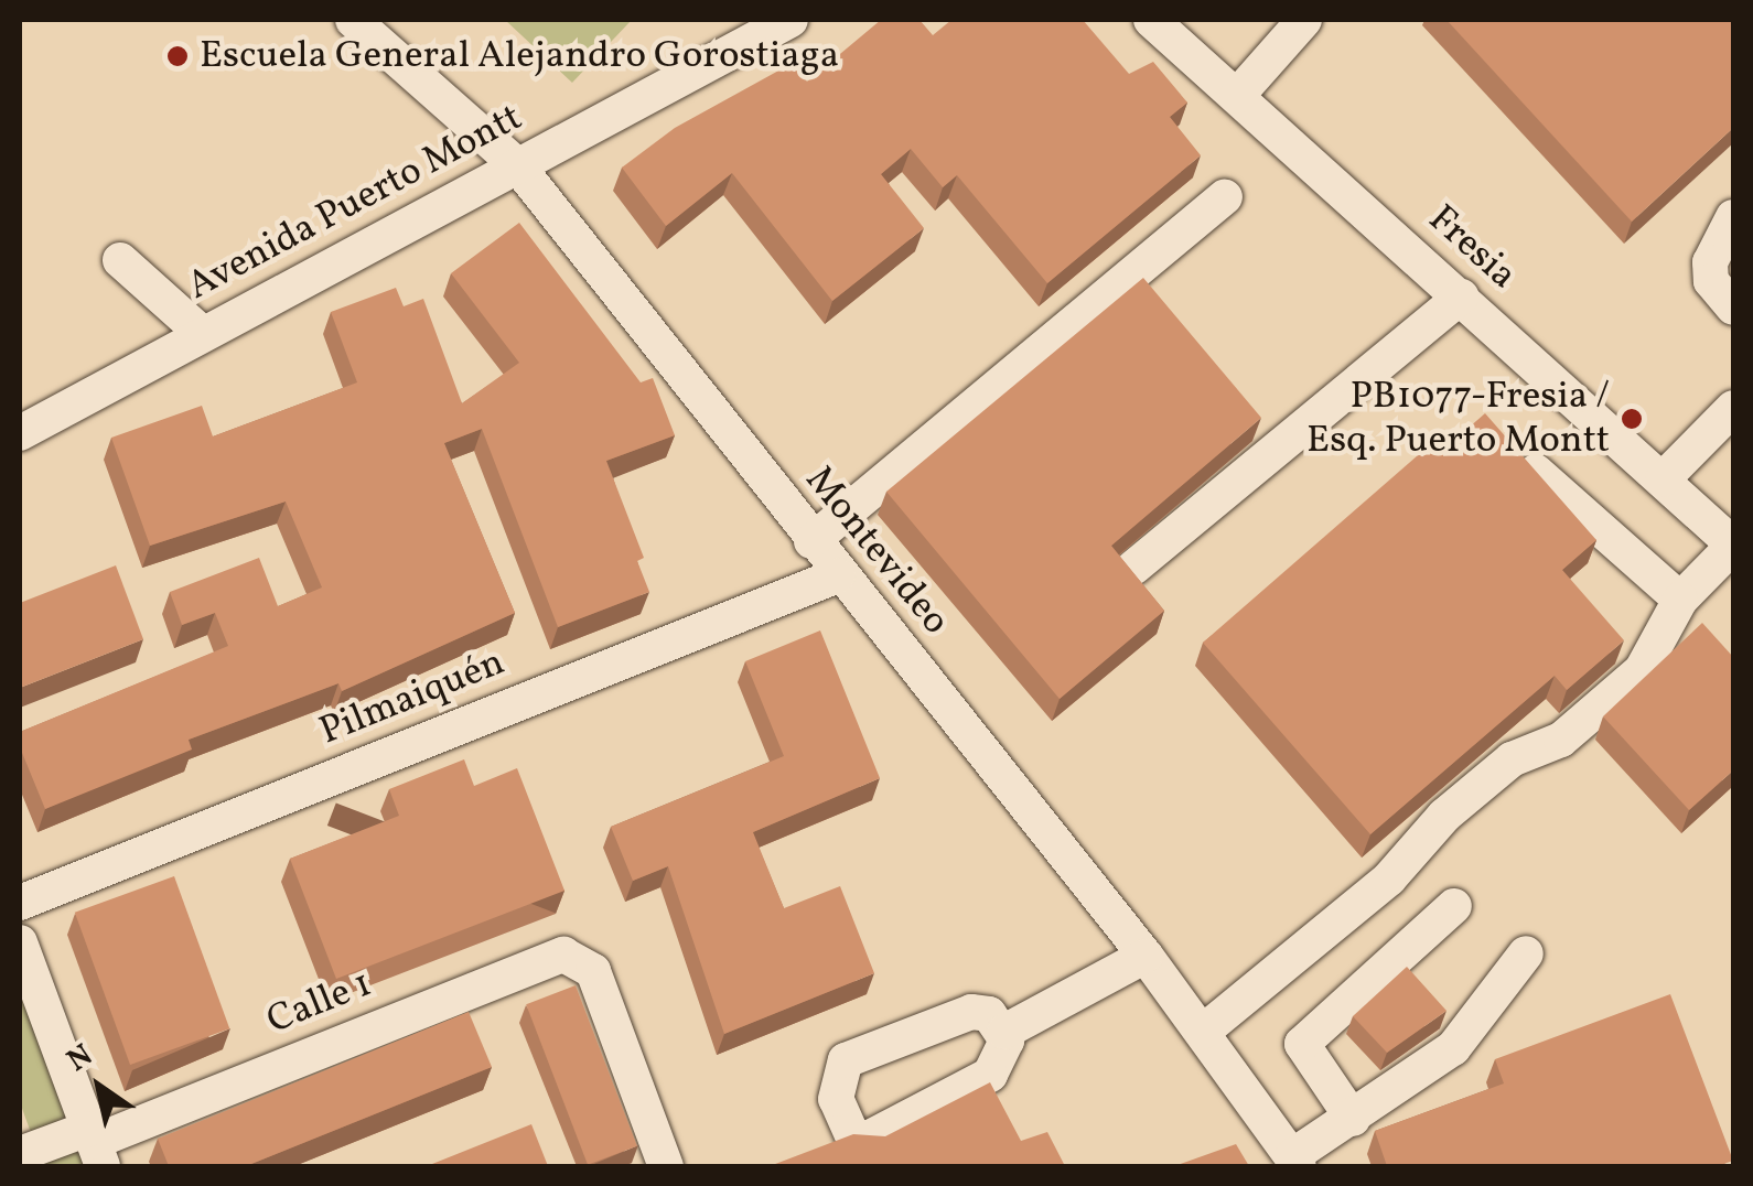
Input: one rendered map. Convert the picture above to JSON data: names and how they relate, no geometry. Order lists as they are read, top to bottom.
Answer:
{
  "streets": {
    "street": [
      "Avenida Puerto Montt",
      "Fresia",
      "Montevideo",
      "Pilmaiquén",
      "Calle 1"
    ]
  },
  "crossings": [
    ["Avenida Puerto Montt", "Montevideo"],
    ["Montevideo", "Pilmaiquén"]
  ],
  "places": ["Escuela General Alejandro Gorostiaga", "PB1077-Fresia / Esq. Puerto Montt"],
  "north": "top left"
}
